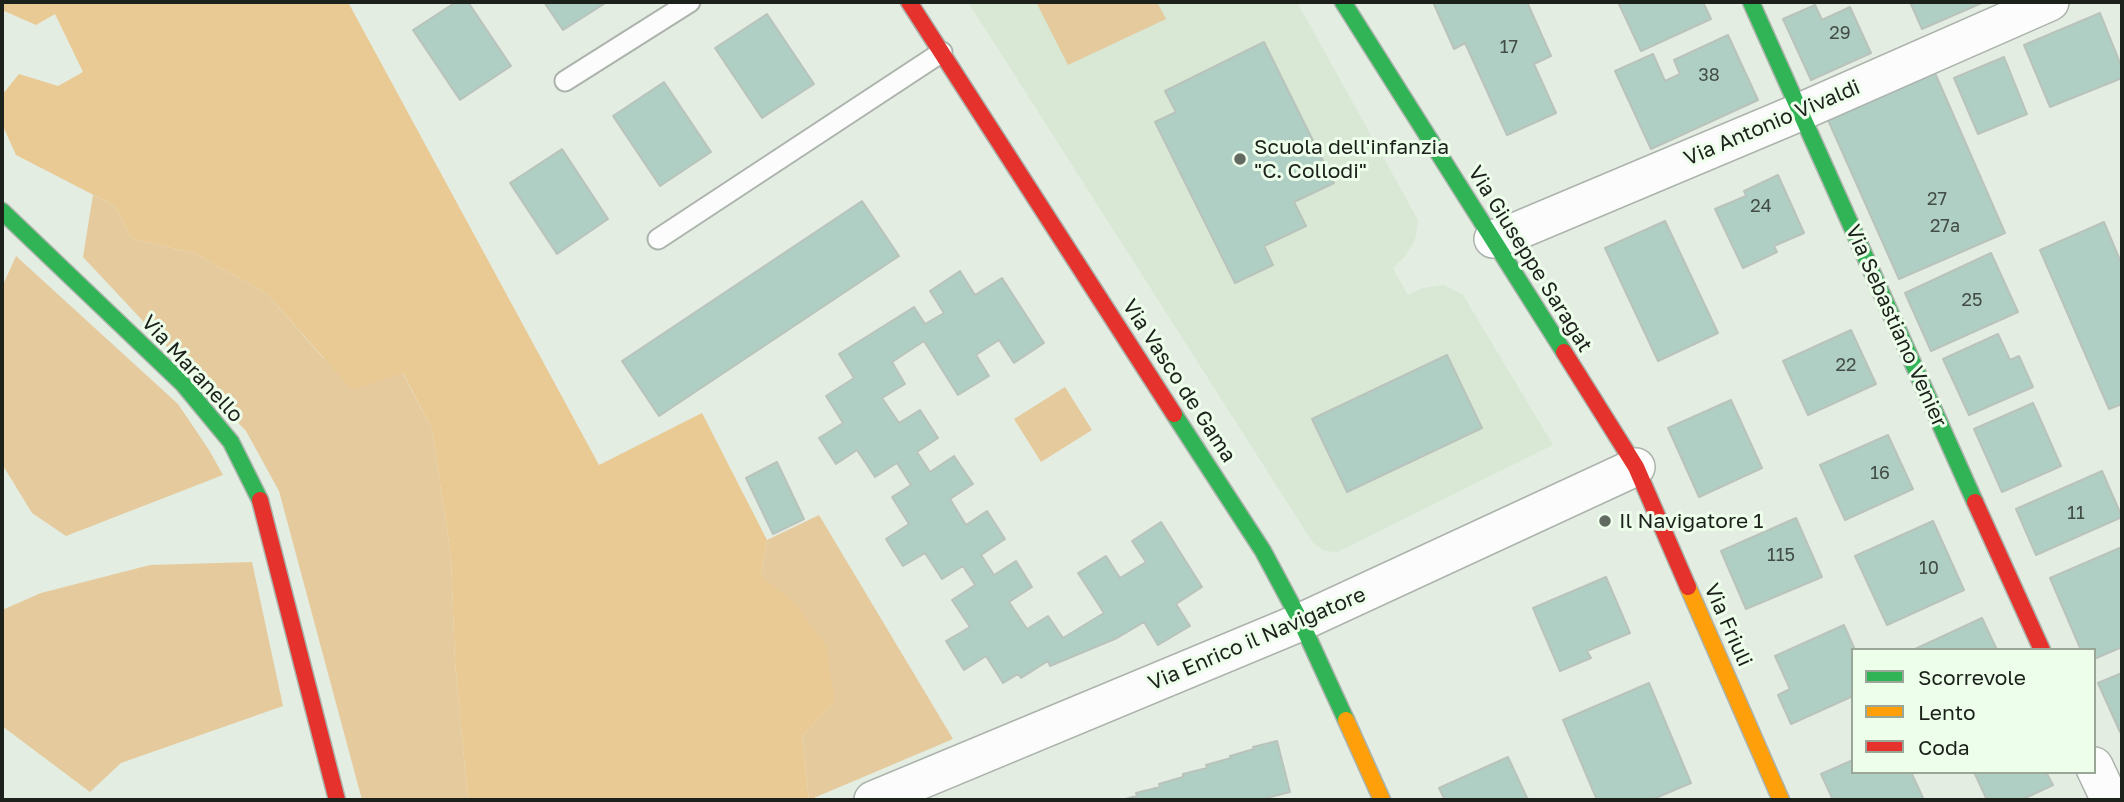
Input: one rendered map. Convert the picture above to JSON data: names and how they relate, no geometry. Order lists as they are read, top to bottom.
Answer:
{
  "streets": {
    "street": [
      "Via Antonio Vivaldi",
      "Via Giuseppe Saragat",
      "Via Sebastiano Venier",
      "Via Maranello",
      "Via Vasco de Gama",
      "Via Friuli",
      "Via Enrico il Navigatore"
    ]
  },
  "crossings": [
    ["Via Antonio Vivaldi", "Via Giuseppe Saragat"],
    ["Via Antonio Vivaldi", "Via Sebastiano Venier"],
    ["Via Giuseppe Saragat", "Via Friuli"],
    ["Via Giuseppe Saragat", "Via Enrico il Navigatore"],
    ["Via Vasco de Gama", "Via Enrico il Navigatore"],
    ["Via Friuli", "Via Enrico il Navigatore"]
  ],
  "places": ["Scuola dell'infanzia \"C. Collodi\"", "Il Navigatore 1"],
  "house_numbers": [
    "29",
    "17",
    "38",
    "27",
    "24",
    "27a",
    "25",
    "22",
    "16",
    "11",
    "115",
    "10"
  ],
  "legend": ["Scorrevole", "Lento", "Coda"]
}
